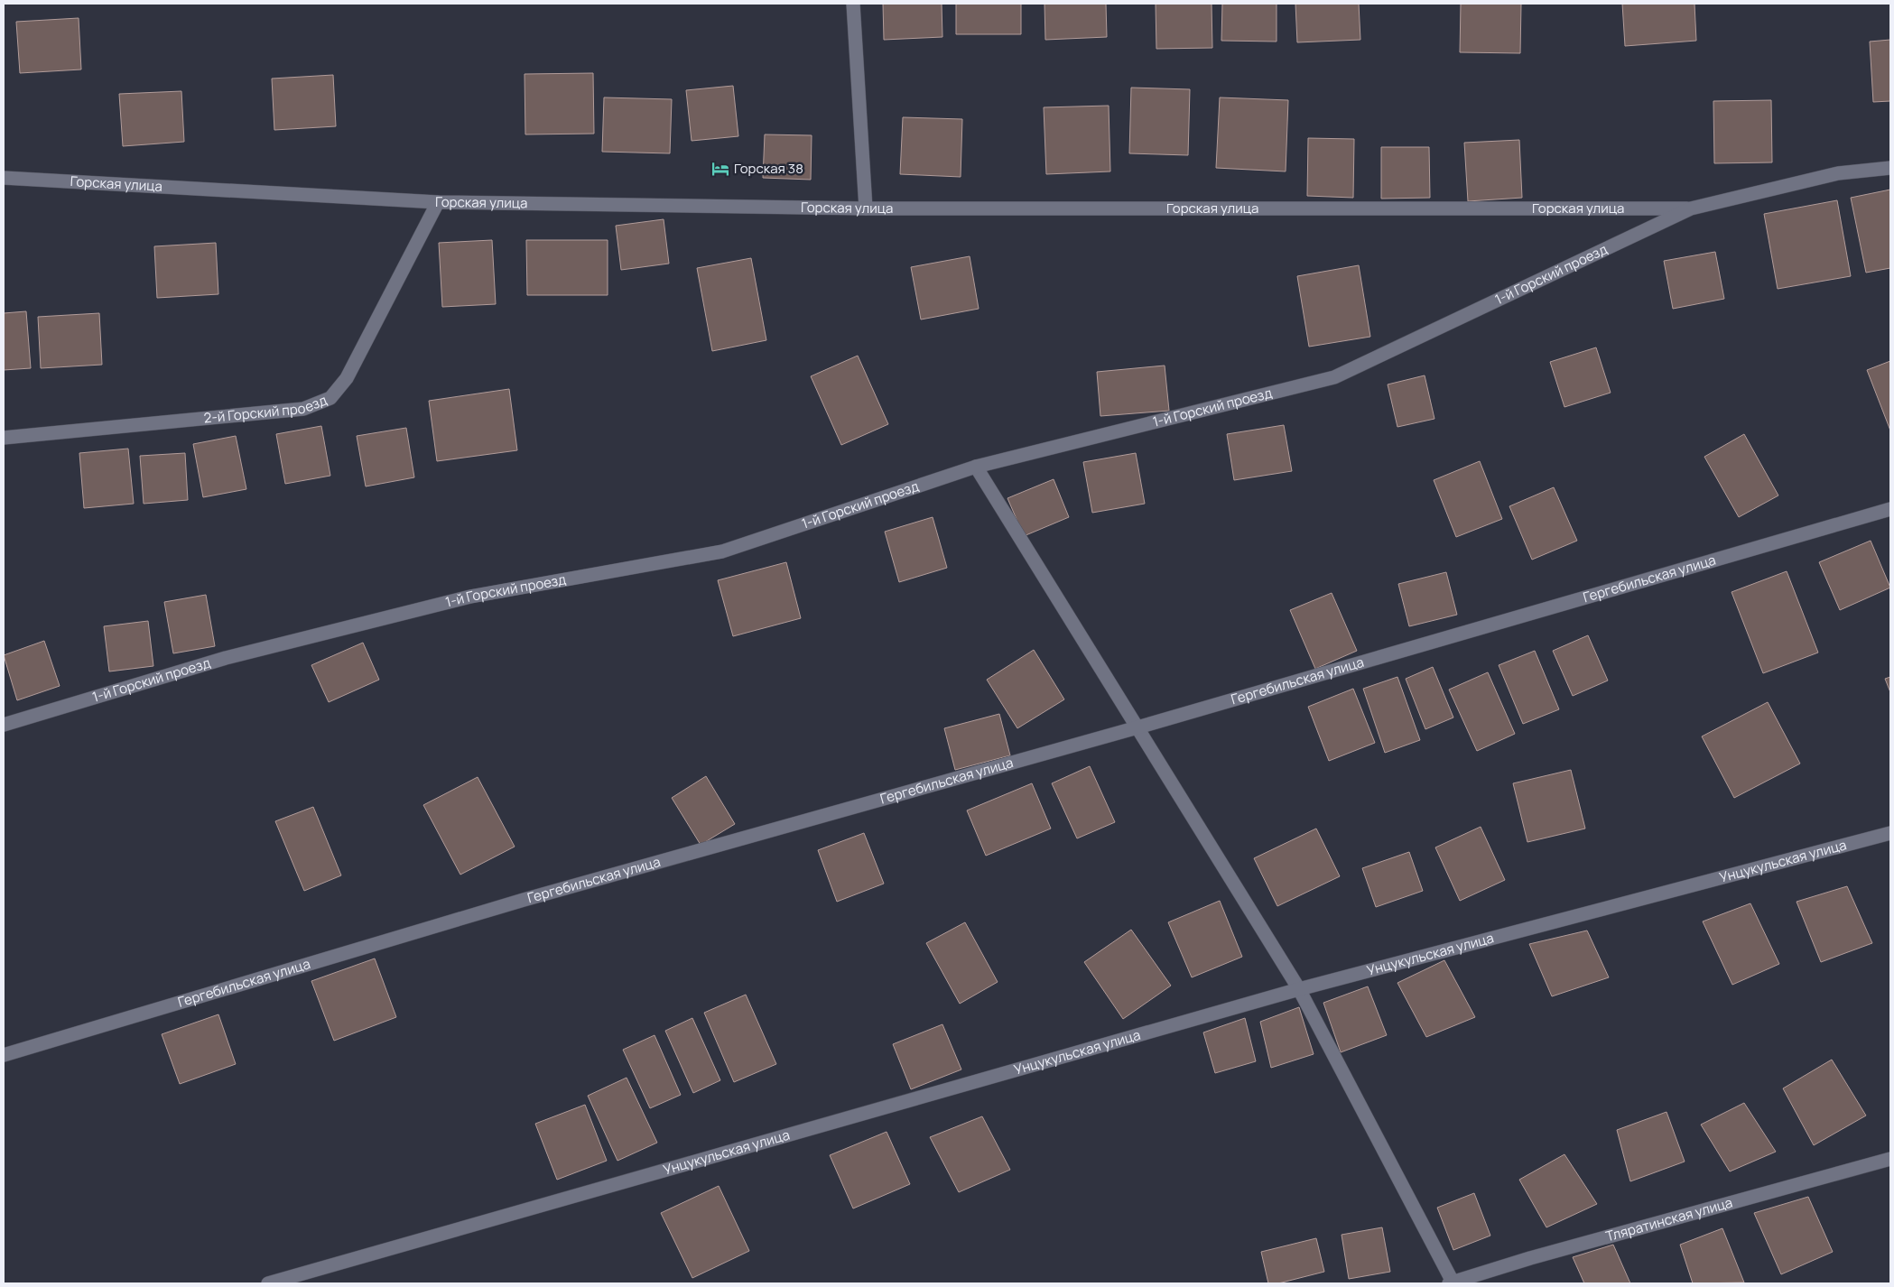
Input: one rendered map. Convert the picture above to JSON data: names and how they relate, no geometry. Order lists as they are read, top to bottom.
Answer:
{
  "streets": {
    "street": [
      "Горская улица",
      "1-й Горский проезд",
      "2-й Горский проезд",
      "Гергебильская улица",
      "Унцукульская улица",
      "Тляратинская улица"
    ]
  },
  "crossings": [
    ["Горская улица", "1-й Горский проезд"],
    ["Горская улица", "2-й Горский проезд"]
  ],
  "places": {
    "hotel": ["Горская 38"]
  }
}
